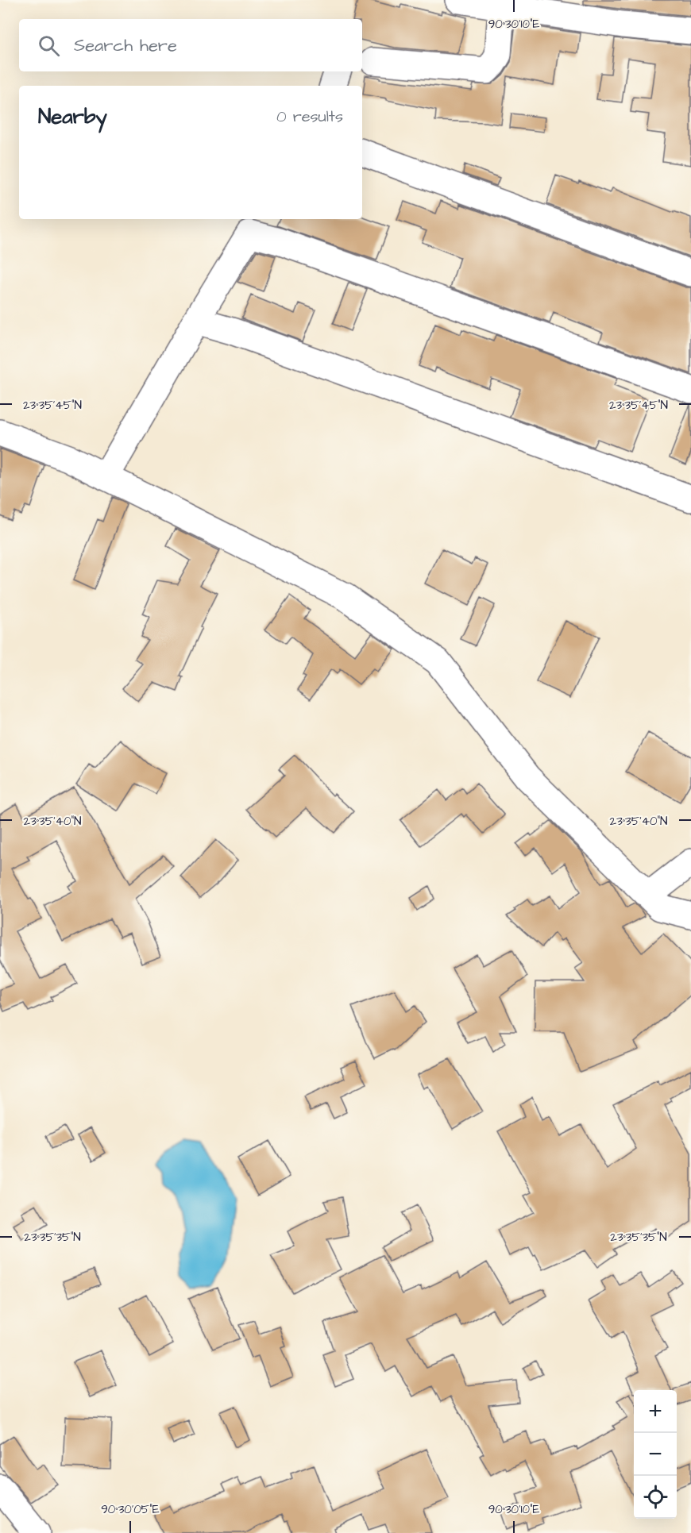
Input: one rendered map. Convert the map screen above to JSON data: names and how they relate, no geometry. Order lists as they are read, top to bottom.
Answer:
{
  "page": {
    "search": "Search here",
    "heading": ["Nearby", "0 results"],
    "map_buttons": ["+", "−"]
  },
  "coordinates": [
    "90°30'10\"E",
    "23°35'45\"N",
    "23°35'40\"N",
    "23°35'35\"N",
    "90°30'05\"E"
  ]
}
